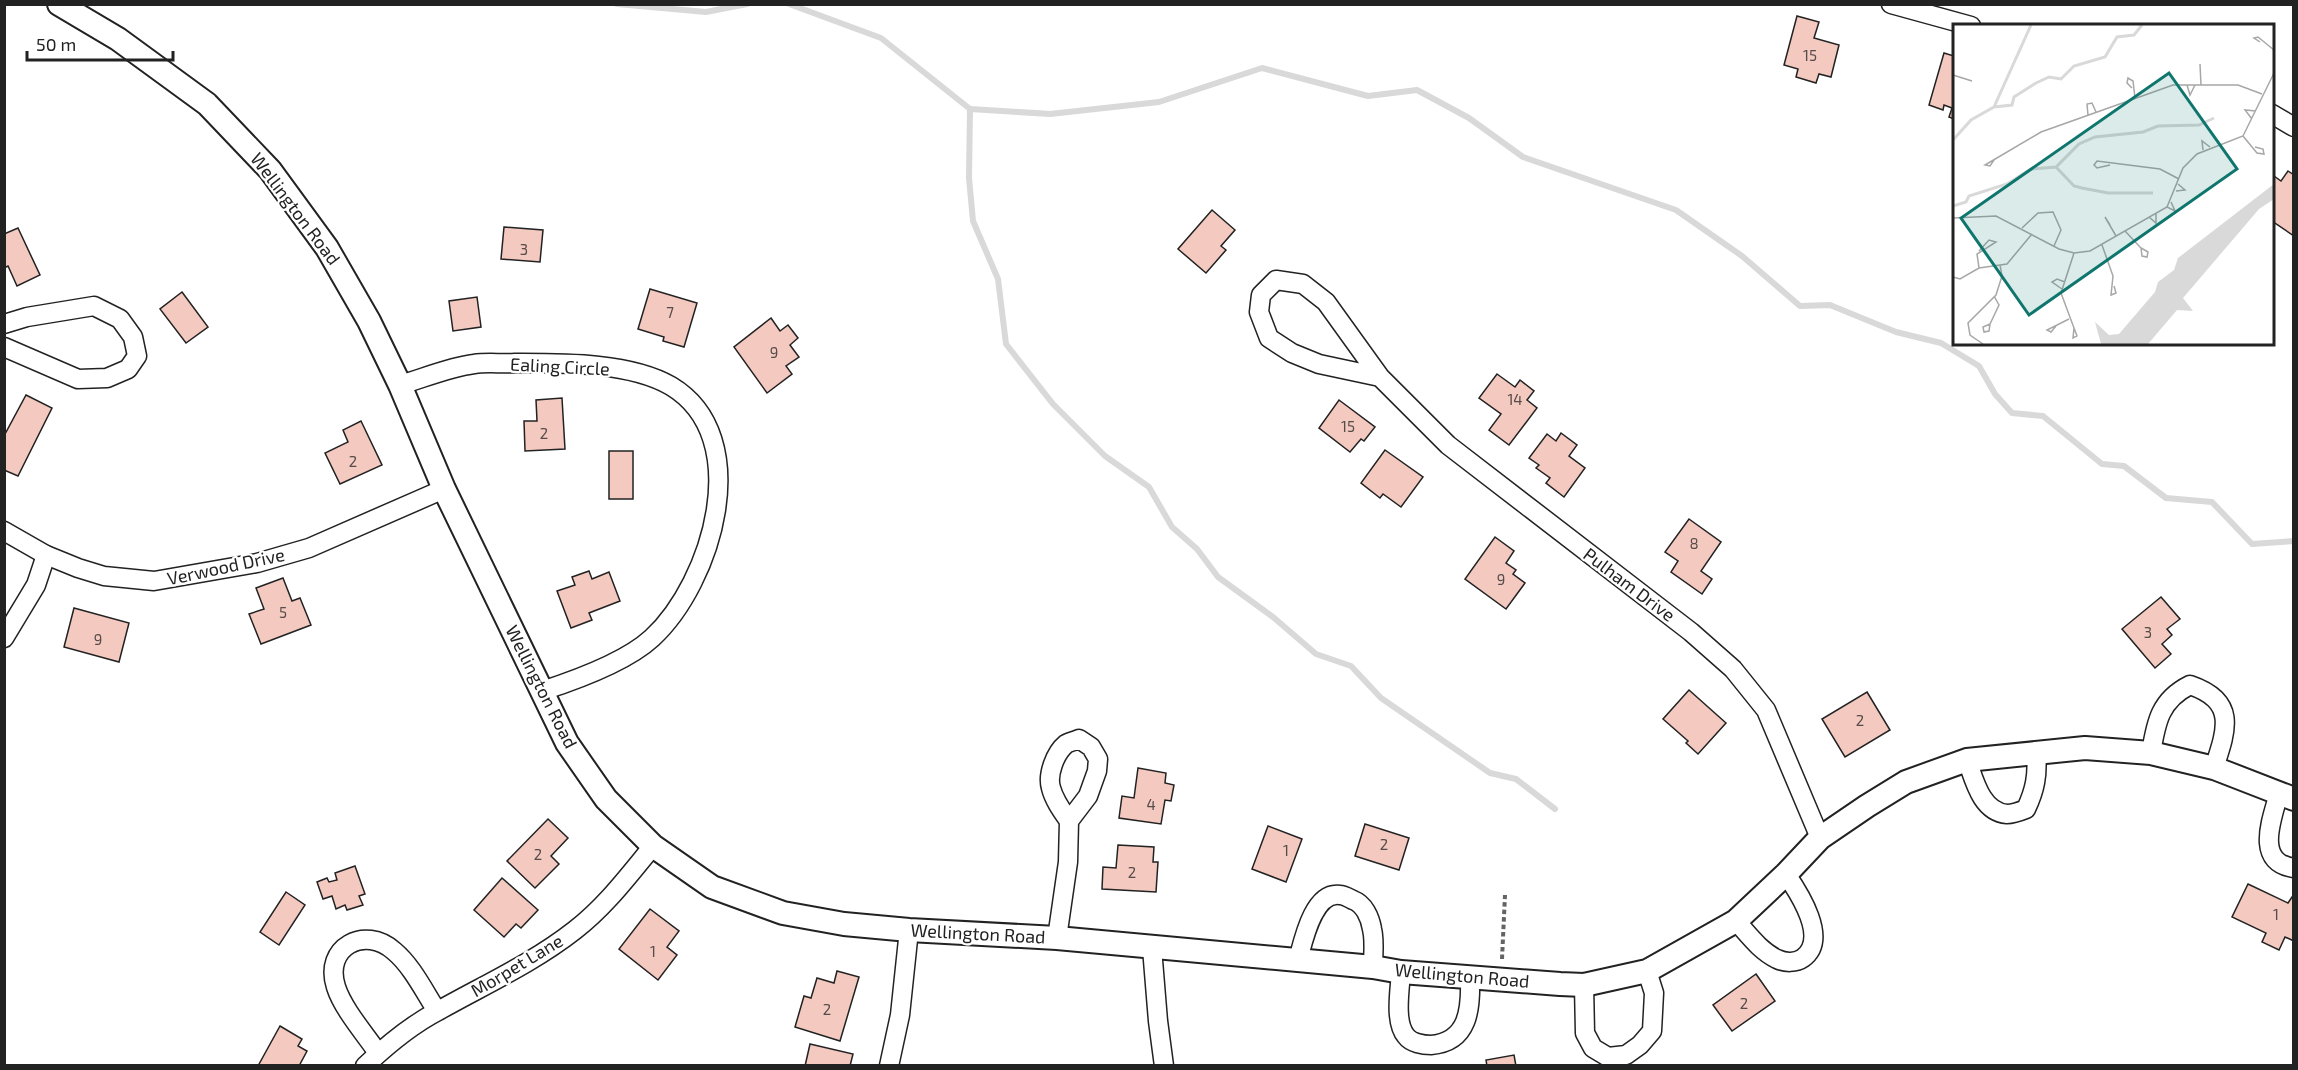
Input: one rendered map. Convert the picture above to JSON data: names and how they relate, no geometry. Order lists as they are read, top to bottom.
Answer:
{
  "streets": {
    "street": [
      "Wellington Road",
      "Ealing Circle",
      "Verwood Drive",
      "Pulham Drive",
      "Morpet Lane"
    ]
  },
  "crossings": [
    ["Wellington Road", "Ealing Circle"],
    ["Wellington Road", "Verwood Drive"],
    ["Wellington Road", "Pulham Drive"],
    ["Wellington Road", "Morpet Lane"]
  ],
  "house_numbers": [
    "15",
    "3",
    "7",
    "9",
    "14",
    "15",
    "2",
    "2",
    "8",
    "9",
    "5",
    "3",
    "9",
    "2",
    "4",
    "2",
    "1",
    "2",
    "2",
    "1",
    "1",
    "2",
    "2"
  ],
  "scale_bar": "50 m"
}
